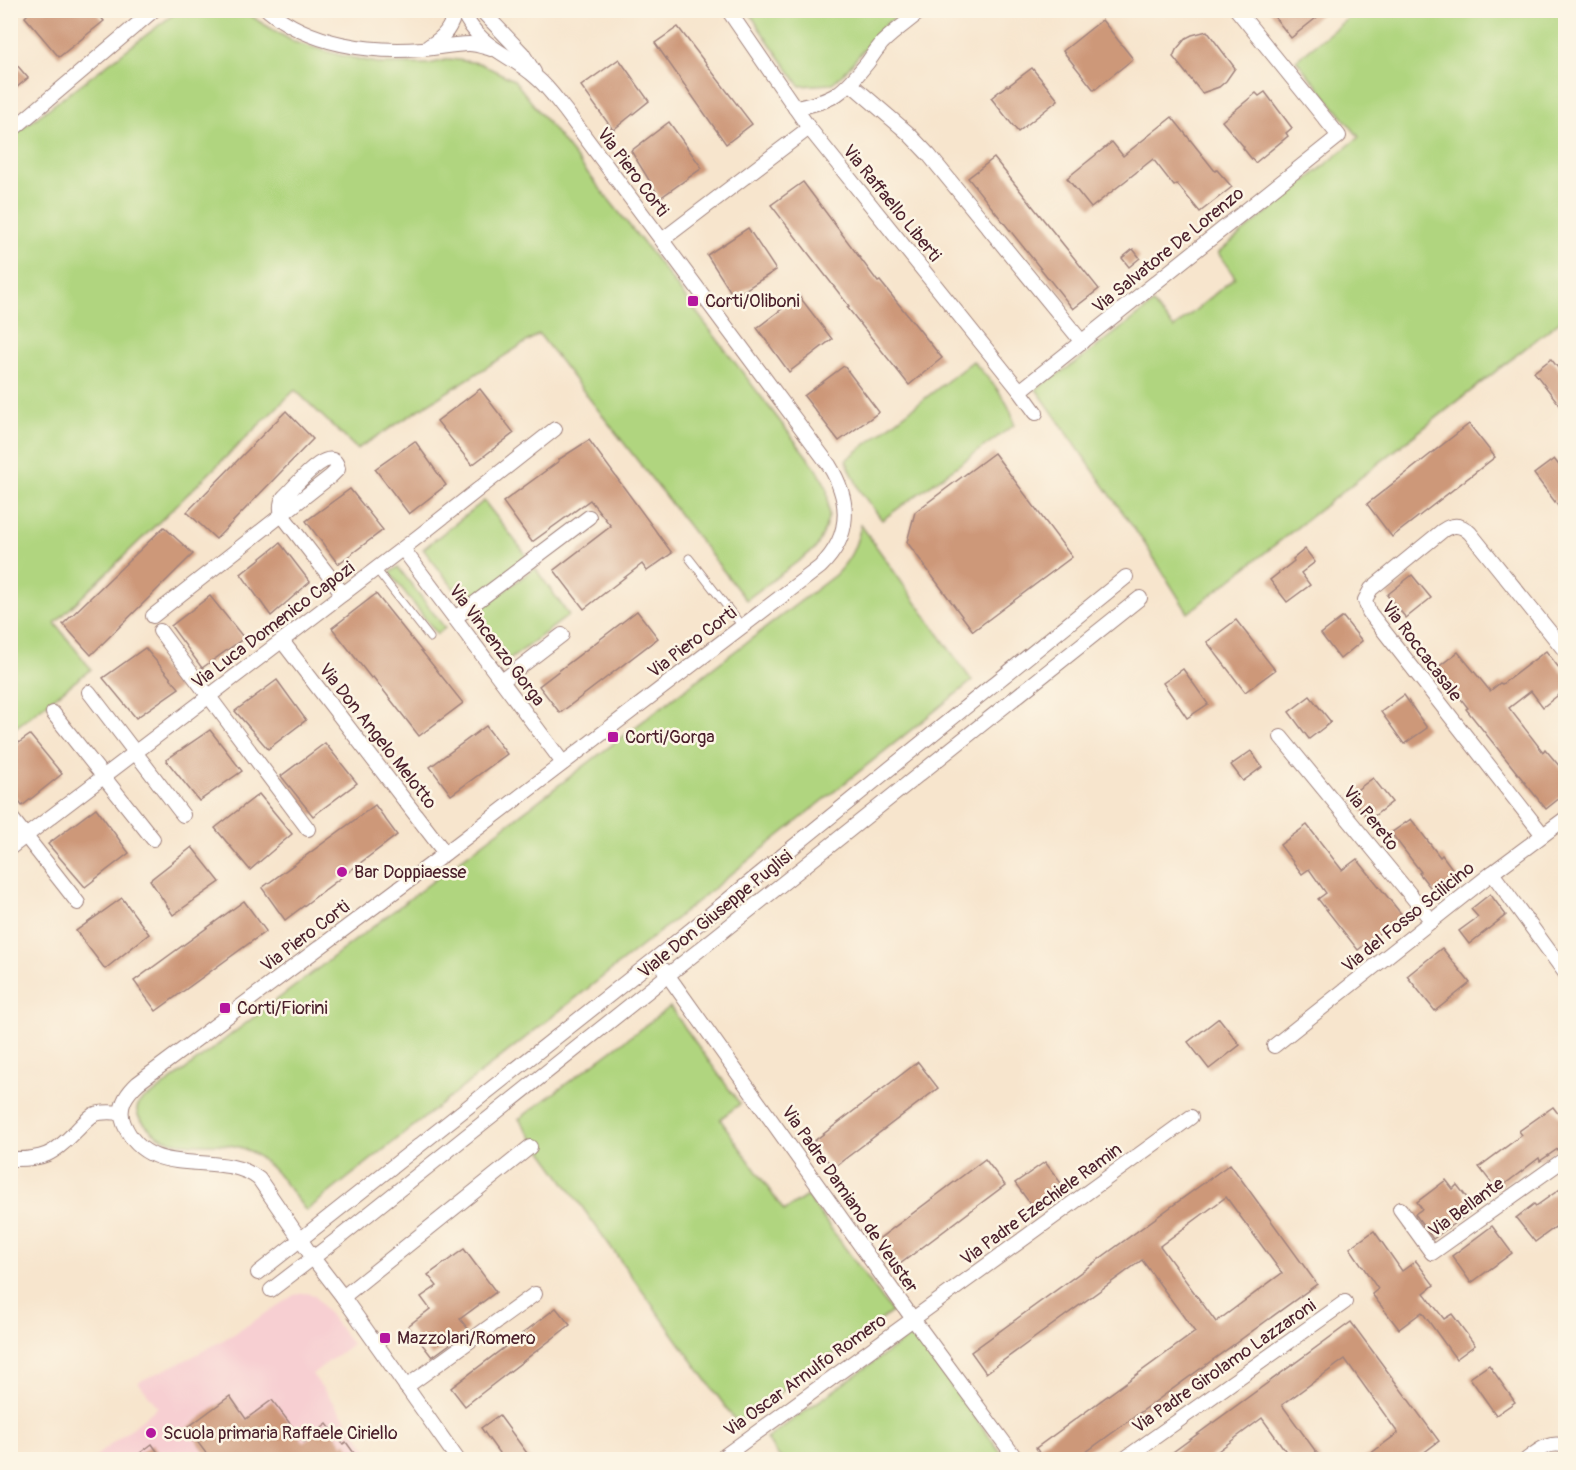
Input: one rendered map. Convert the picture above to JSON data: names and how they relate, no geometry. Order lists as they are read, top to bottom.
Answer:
{
  "streets": {
    "street": [
      "Via Piero Corti",
      "Via Raffaello Liberti",
      "Via Salvatore De Lorenzo",
      "Via Luca Domenico Capozi",
      "Via Vincenzo Gorga",
      "Via Roccacasale",
      "Via Don Angelo Melotto",
      "Via Pereto",
      "Viale Don Giuseppe Puglisi",
      "Via del Fosso Scilicino",
      "Via Padre Damiano de Veuster",
      "Via Padre Ezechiele Ramin",
      "Via Bellante",
      "Via Padre Girolamo Lazzaroni",
      "Via Oscar Arnulfo Romero"
    ]
  },
  "crossings": [
    ["Via Piero Corti", "Via Vincenzo Gorga"],
    ["Via Piero Corti", "Via Don Angelo Melotto"],
    ["Via Raffaello Liberti", "Via Salvatore De Lorenzo"],
    ["Via Luca Domenico Capozi", "Via Vincenzo Gorga"],
    ["Via Luca Domenico Capozi", "Via Don Angelo Melotto"],
    ["Via Roccacasale", "Via del Fosso Scilicino"],
    ["Via Pereto", "Via del Fosso Scilicino"],
    ["Viale Don Giuseppe Puglisi", "Via Padre Damiano de Veuster"],
    ["Via Padre Damiano de Veuster", "Via Padre Ezechiele Ramin"],
    ["Via Padre Damiano de Veuster", "Via Oscar Arnulfo Romero"],
    ["Via Padre Ezechiele Ramin", "Via Oscar Arnulfo Romero"]
  ],
  "places": {
    "transit": [
      "Corti/Oliboni",
      "Corti/Gorga",
      "Corti/Fiorini",
      "Mazzolari/Romero"
    ],
    "other": ["Bar Doppiaesse", "Scuola primaria Raffaele Ciriello"]
  }
}
